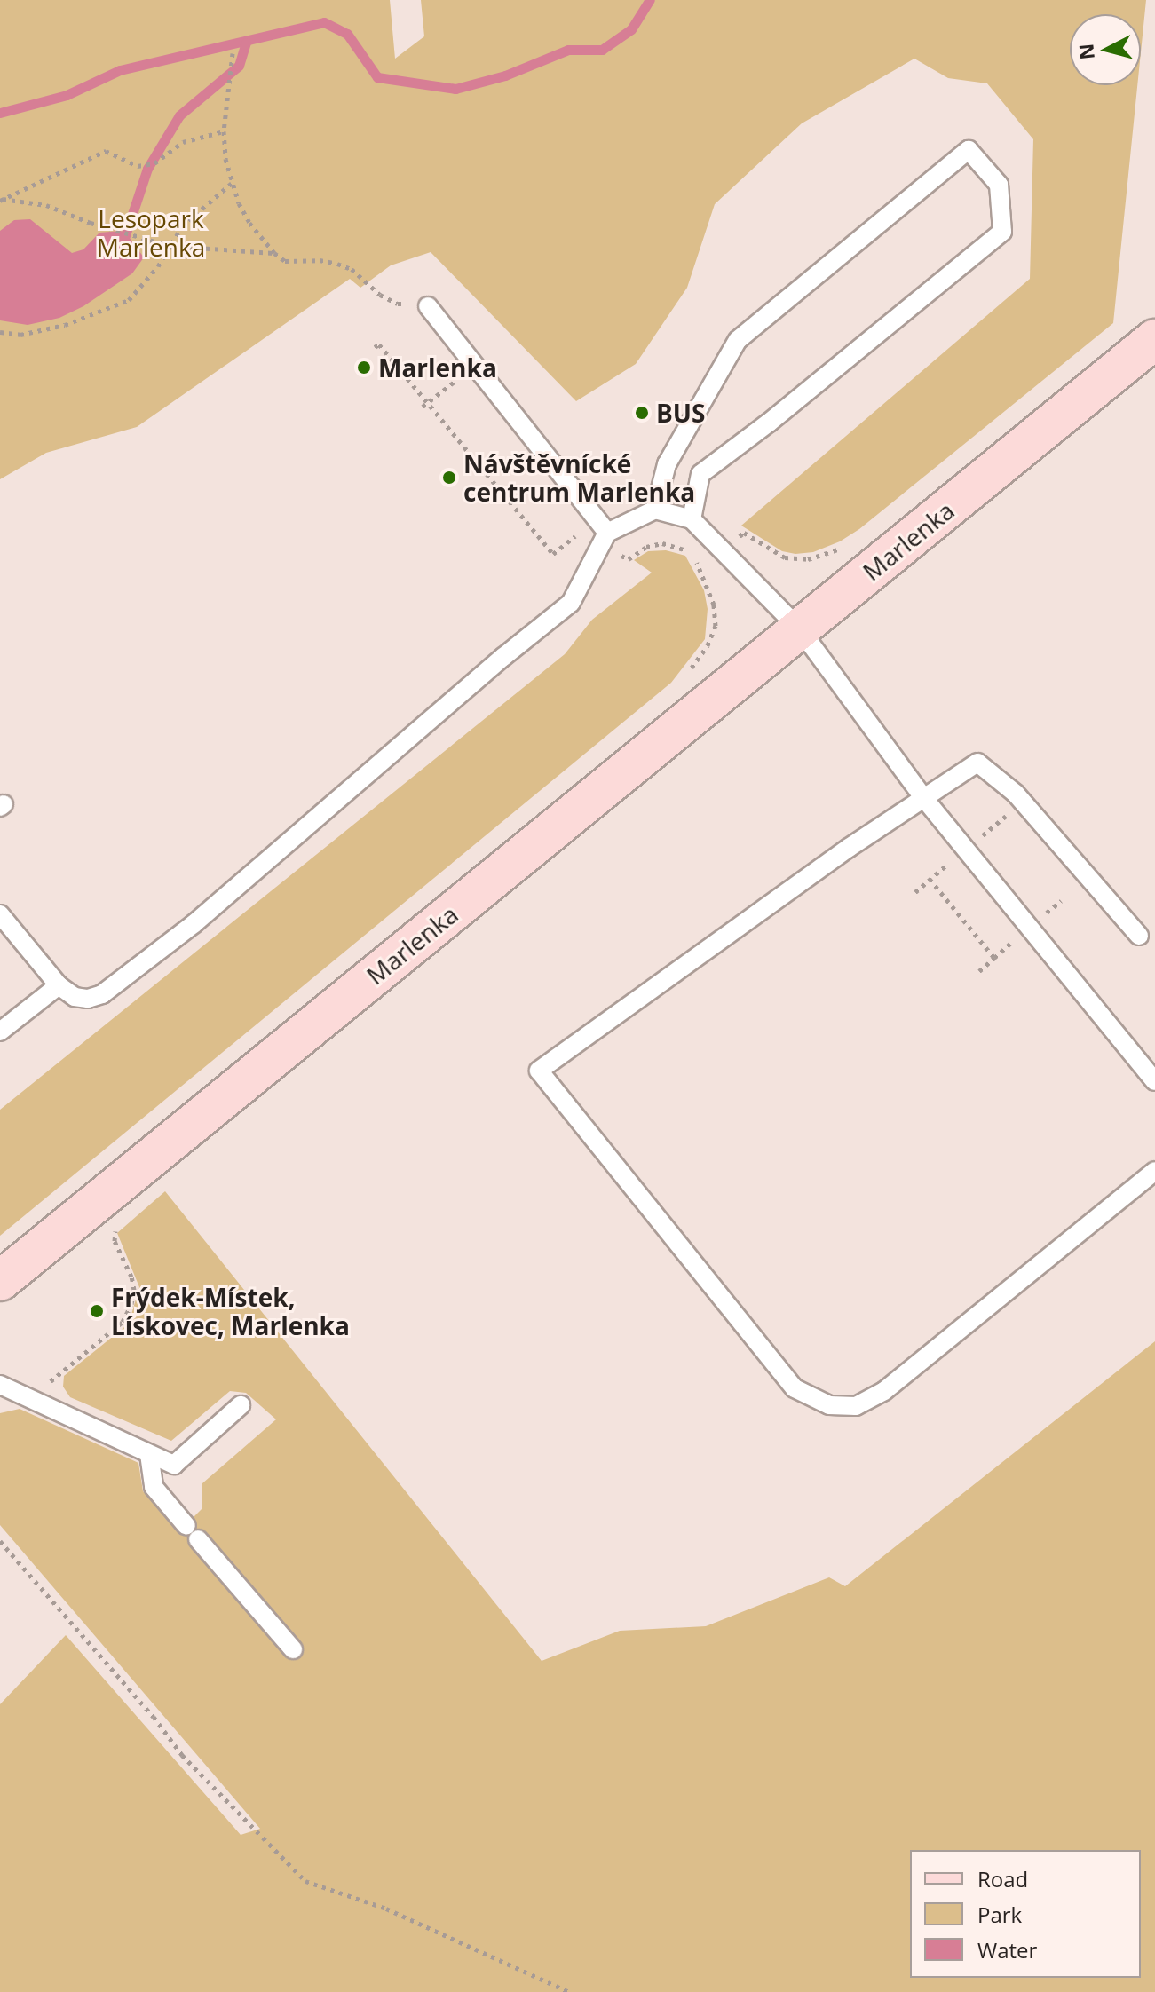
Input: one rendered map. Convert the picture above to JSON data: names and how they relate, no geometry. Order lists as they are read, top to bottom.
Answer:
{
  "streets": {
    "main road": ["Marlenka"]
  },
  "parks": ["Lesopark Marlenka"],
  "places": [
    "Marlenka",
    "BUS",
    "Návštěvnícké centrum Marlenka",
    "Frýdek-Místek, Lískovec, Marlenka"
  ],
  "legend": ["Road", "Park", "Water"],
  "north": "left"
}
